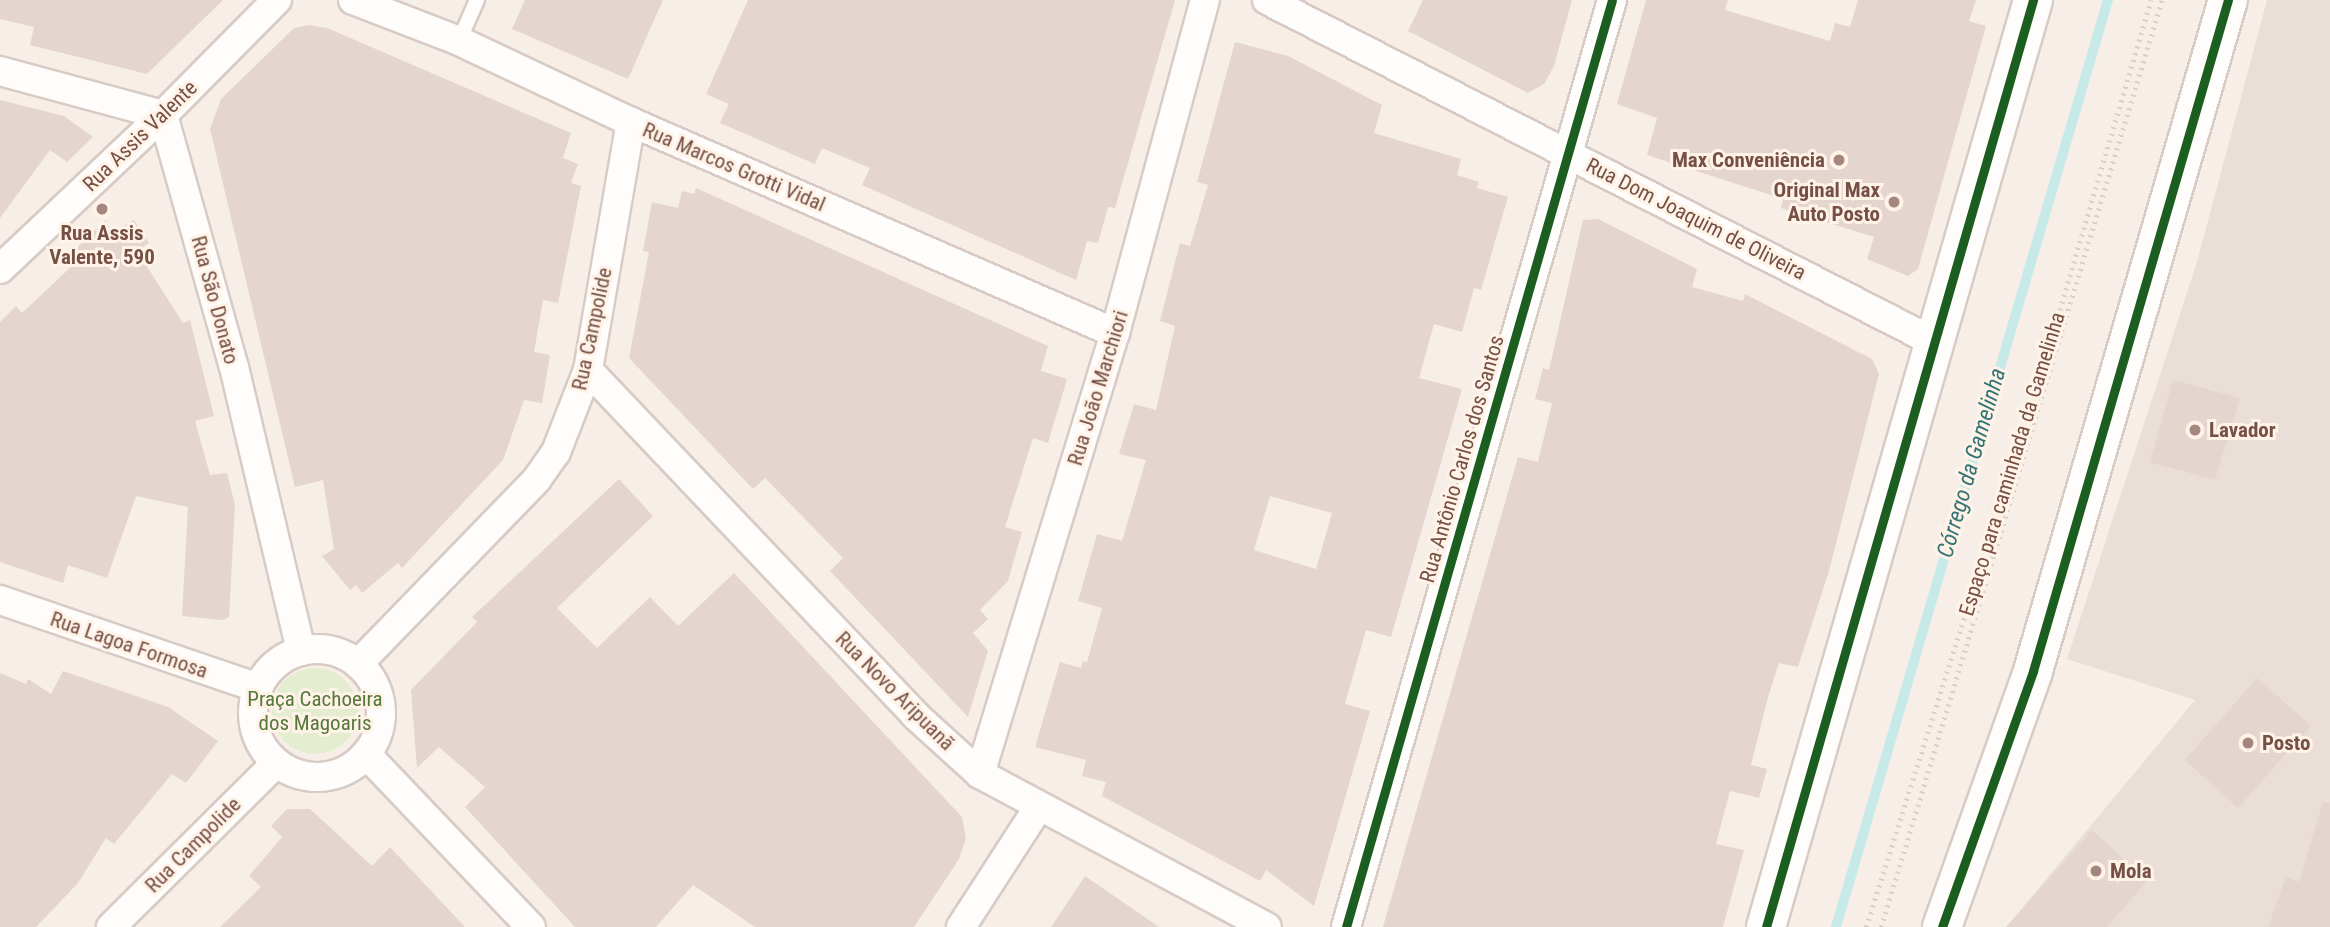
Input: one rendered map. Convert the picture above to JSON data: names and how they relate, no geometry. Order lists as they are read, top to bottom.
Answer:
{
  "streets": {
    "street": [
      "Rua Assis Valente",
      "Rua Marcos Grotti Vidal",
      "Rua Dom Joaquim de Oliveira",
      "Rua São Donato",
      "Rua Campolide",
      "Rua João Marchiori",
      "Rua Antônio Carlos dos Santos",
      "Rua Lagoa Formosa",
      "Rua Novo Aripuanã"
    ],
    "path": ["Espaço para caminhada da Gamelinha"]
  },
  "crossings": [
    ["Rua Assis Valente", "Rua São Donato"],
    ["Rua Marcos Grotti Vidal", "Rua Campolide"],
    ["Rua Marcos Grotti Vidal", "Rua João Marchiori"],
    ["Rua Dom Joaquim de Oliveira", "Rua Antônio Carlos dos Santos"],
    ["Rua São Donato", "Rua Campolide"],
    ["Rua São Donato", "Rua Lagoa Formosa"],
    ["Rua Campolide", "Rua Lagoa Formosa"],
    ["Rua Campolide", "Rua Novo Aripuanã"],
    ["Rua João Marchiori", "Rua Novo Aripuanã"]
  ],
  "water": ["Córrego da Gamelinha"],
  "parks": ["Praça Cachoeira dos Magoaris"],
  "places": [
    "Max Conveniência",
    "Original Max Auto Posto",
    "Rua Assis Valente, 590",
    "Lavador",
    "Posto",
    "Mola"
  ]
}
